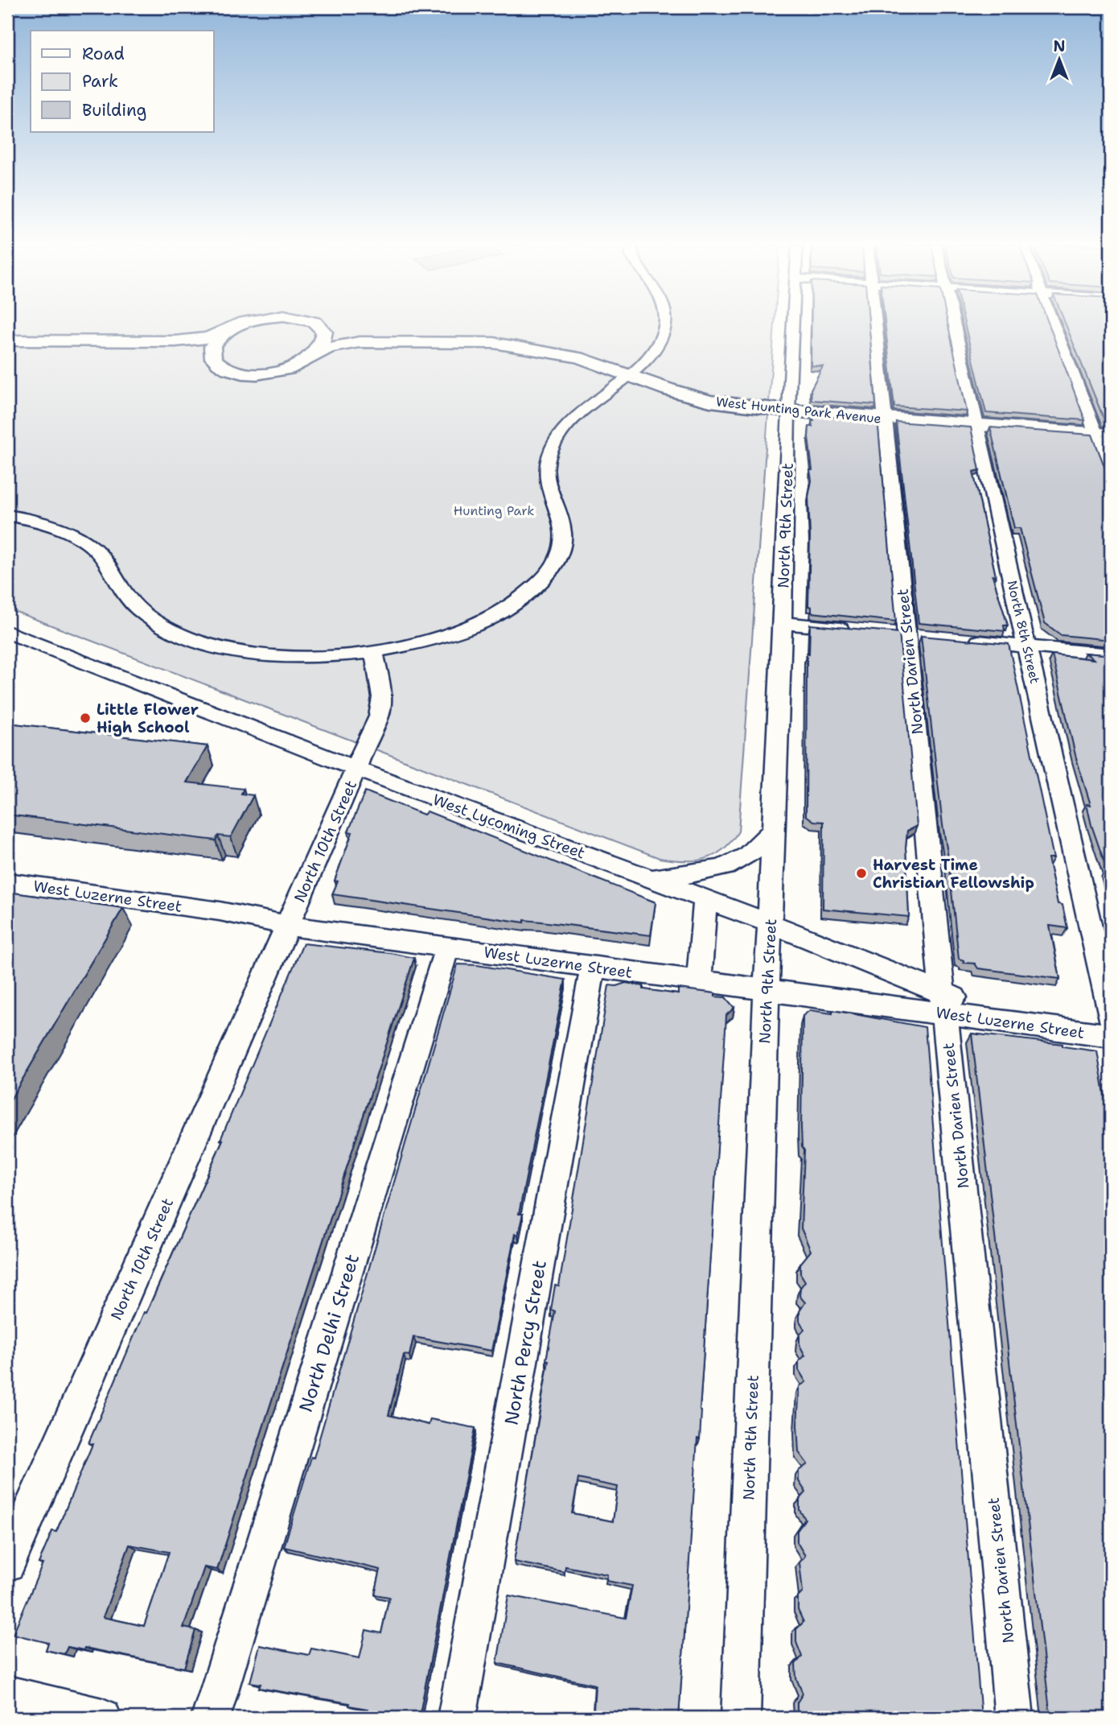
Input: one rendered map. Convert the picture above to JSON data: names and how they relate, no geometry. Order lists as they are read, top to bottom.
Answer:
{
  "streets": {
    "main road": ["West Hunting Park Avenue"],
    "street": [
      "North 9th Street",
      "North 8th Street",
      "North Darien Street",
      "West Lycoming Street",
      "North 10th Street",
      "West Luzerne Street",
      "North Delhi Street",
      "North Percy Street"
    ]
  },
  "crossings": [
    ["West Hunting Park Avenue", "North 9th Street"],
    ["West Hunting Park Avenue", "North 8th Street"],
    ["West Hunting Park Avenue", "North Darien Street"],
    ["North 9th Street", "West Lycoming Street"],
    ["North 9th Street", "West Luzerne Street"],
    ["North Darien Street", "West Lycoming Street"],
    ["North Darien Street", "West Luzerne Street"],
    ["West Lycoming Street", "North 10th Street"],
    ["West Lycoming Street", "West Luzerne Street"],
    ["North 10th Street", "West Luzerne Street"],
    ["West Luzerne Street", "North Delhi Street"],
    ["West Luzerne Street", "North Percy Street"]
  ],
  "parks": ["Hunting Park"],
  "places": ["Little Flower High School", "Harvest Time Christian Fellowship"],
  "legend": ["Road", "Park", "Building"],
  "north": "top"
}
